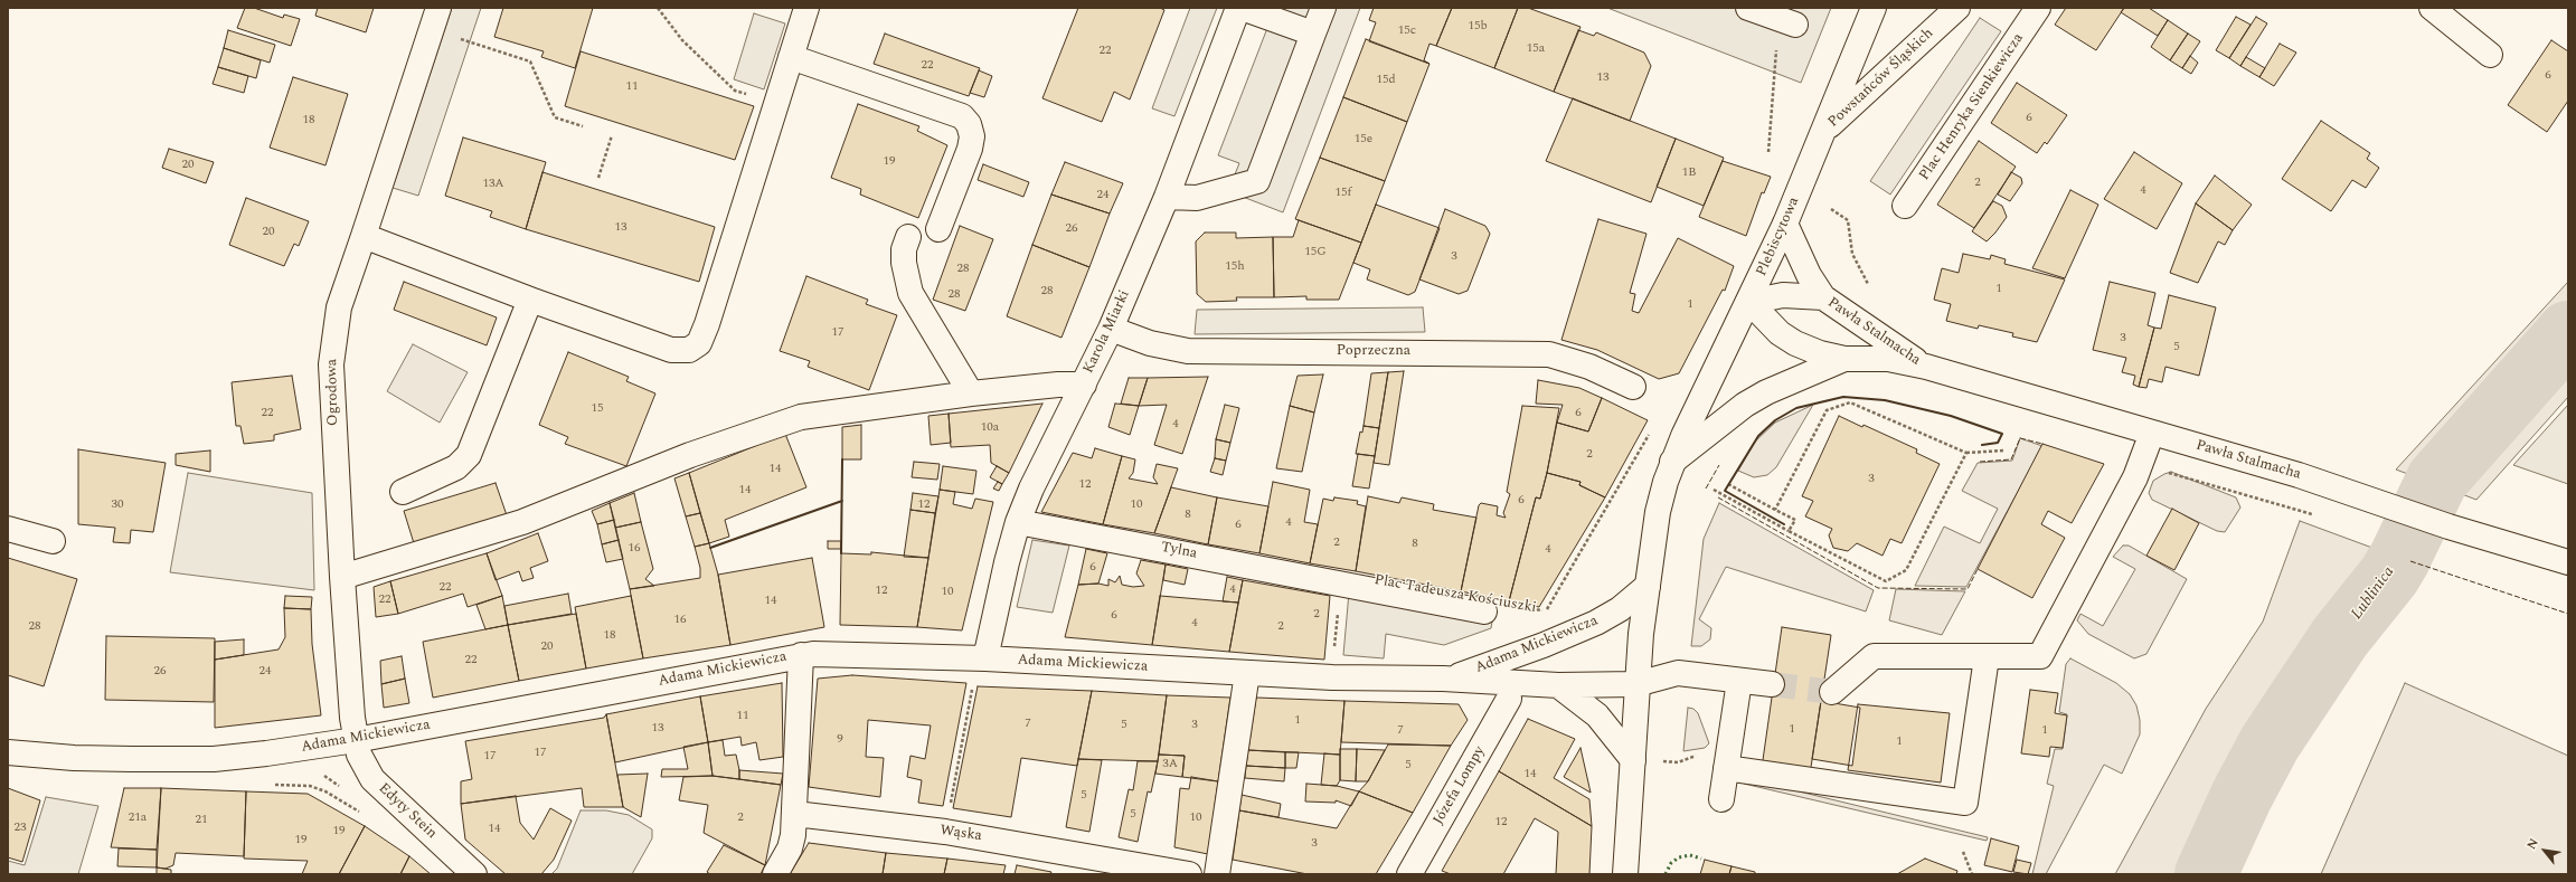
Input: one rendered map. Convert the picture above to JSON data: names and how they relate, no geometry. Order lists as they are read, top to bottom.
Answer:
{
  "streets": {
    "street": [
      "Powstańców Śląskich",
      "Plac Henryka Sienkiewicza",
      "Plebiscytowa",
      "Karola Miarki",
      "Pawła Stalmacha",
      "Poprzeczna",
      "Ogrodowa",
      "Tylna",
      "Plac Tadeusza Kościuszki",
      "Adama Mickiewicza",
      "Józefa Lompy",
      "Edyty Stein",
      "Wąska"
    ]
  },
  "crossings": [
    ["Powstańców Śląskich", "Plebiscytowa"],
    ["Plebiscytowa", "Pawła Stalmacha"],
    ["Karola Miarki", "Poprzeczna"],
    ["Karola Miarki", "Tylna"],
    ["Karola Miarki", "Adama Mickiewicza"],
    ["Ogrodowa", "Adama Mickiewicza"],
    ["Ogrodowa", "Edyty Stein"],
    ["Tylna", "Plac Tadeusza Kościuszki"],
    ["Adama Mickiewicza", "Edyty Stein"]
  ],
  "water": ["Lublinica"],
  "house_numbers": [
    "15b",
    "15c",
    "15a",
    "22",
    "22",
    "6",
    "13",
    "15d",
    "11",
    "6",
    "18",
    "15e",
    "19",
    "20",
    "1B",
    "2",
    "13A",
    "4",
    "15f",
    "24",
    "13",
    "26",
    "20",
    "15G",
    "3",
    "15h",
    "28",
    "1",
    "28",
    "28",
    "1",
    "17",
    "3",
    "5",
    "15",
    "22",
    "6",
    "4",
    "10a",
    "2",
    "14",
    "3",
    "12",
    "14",
    "6",
    "30",
    "12",
    "10",
    "8",
    "4",
    "6",
    "2",
    "8",
    "16",
    "4",
    "6",
    "22",
    "4",
    "12",
    "10",
    "22",
    "14",
    "2",
    "6",
    "16",
    "4",
    "28",
    "2",
    "18",
    "20",
    "22",
    "26",
    "24",
    "11",
    "1",
    "7",
    "5",
    "3",
    "13",
    "1",
    "7",
    "1",
    "9",
    "1",
    "17",
    "17",
    "3A",
    "5",
    "14",
    "5",
    "5",
    "21a",
    "2",
    "10",
    "21",
    "12",
    "23",
    "14",
    "19",
    "19",
    "3"
  ],
  "north": "top left"
}
